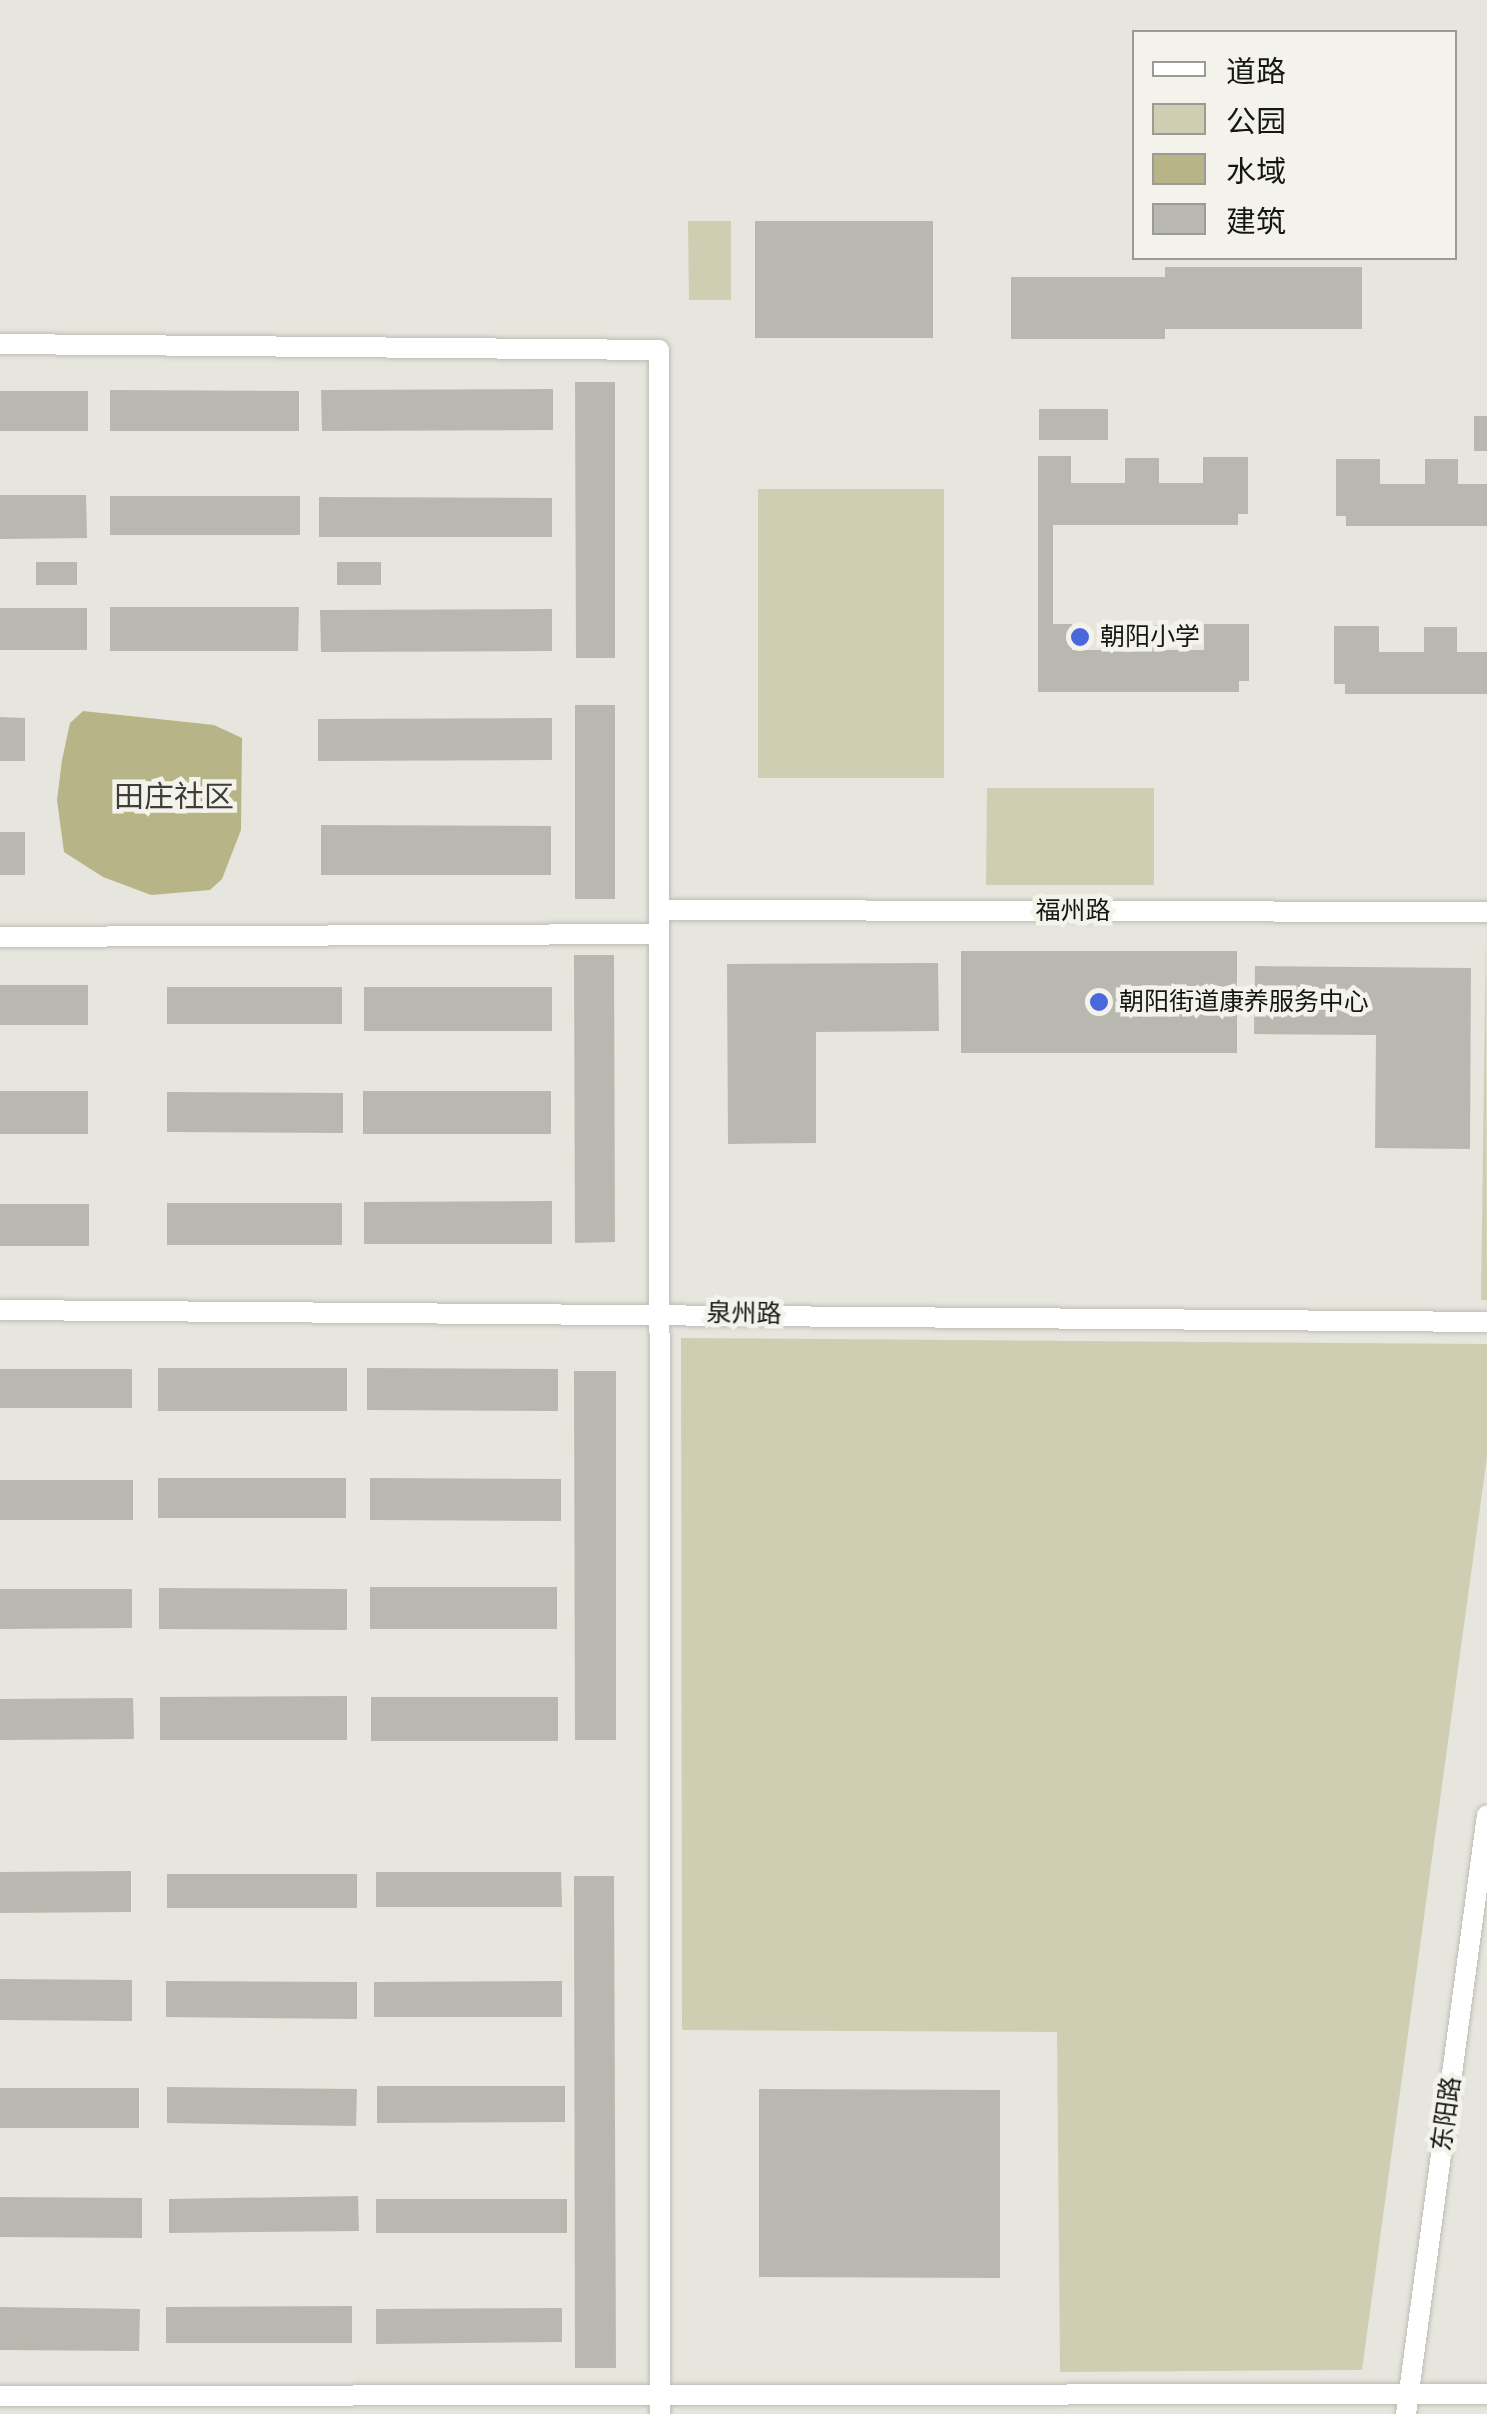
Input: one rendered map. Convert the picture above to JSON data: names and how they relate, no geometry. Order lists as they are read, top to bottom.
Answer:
{
  "streets": {
    "street": ["福州路", "泉州路", "东阳路"]
  },
  "districts": ["田庄社区"],
  "places": ["朝阳小学", "朝阳街道康养服务中心"],
  "legend": [
    "道路",
    "公园",
    "水域",
    "建筑"
  ]
}
